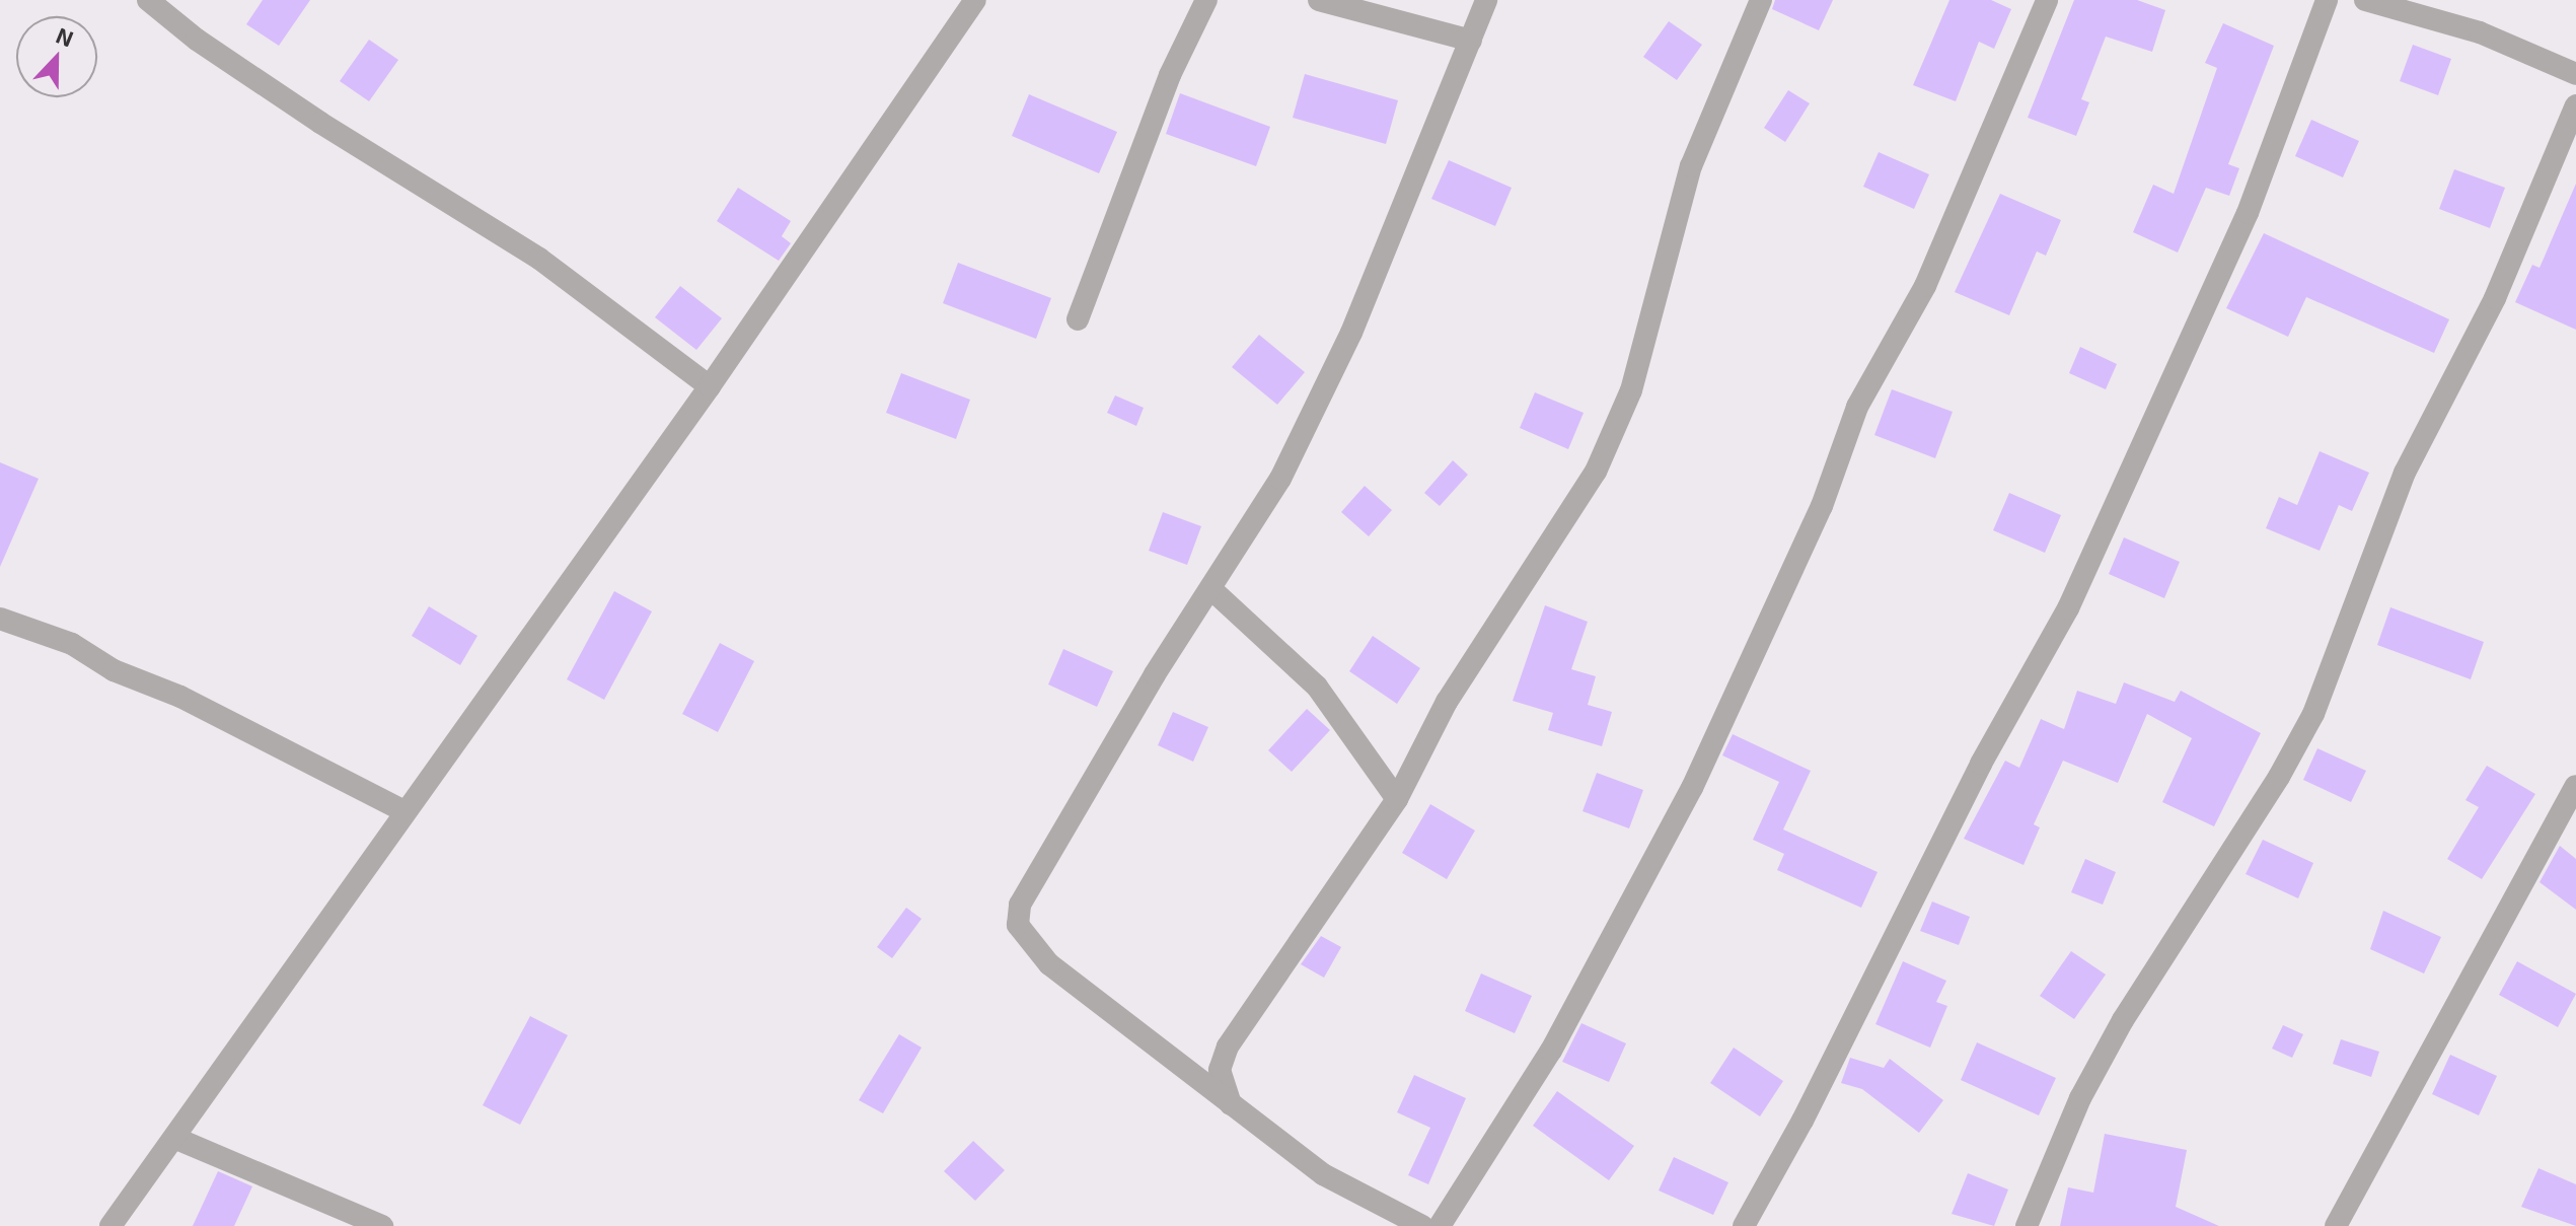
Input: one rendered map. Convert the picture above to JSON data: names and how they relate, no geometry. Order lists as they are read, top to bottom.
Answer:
{
  "north": "top"
}
